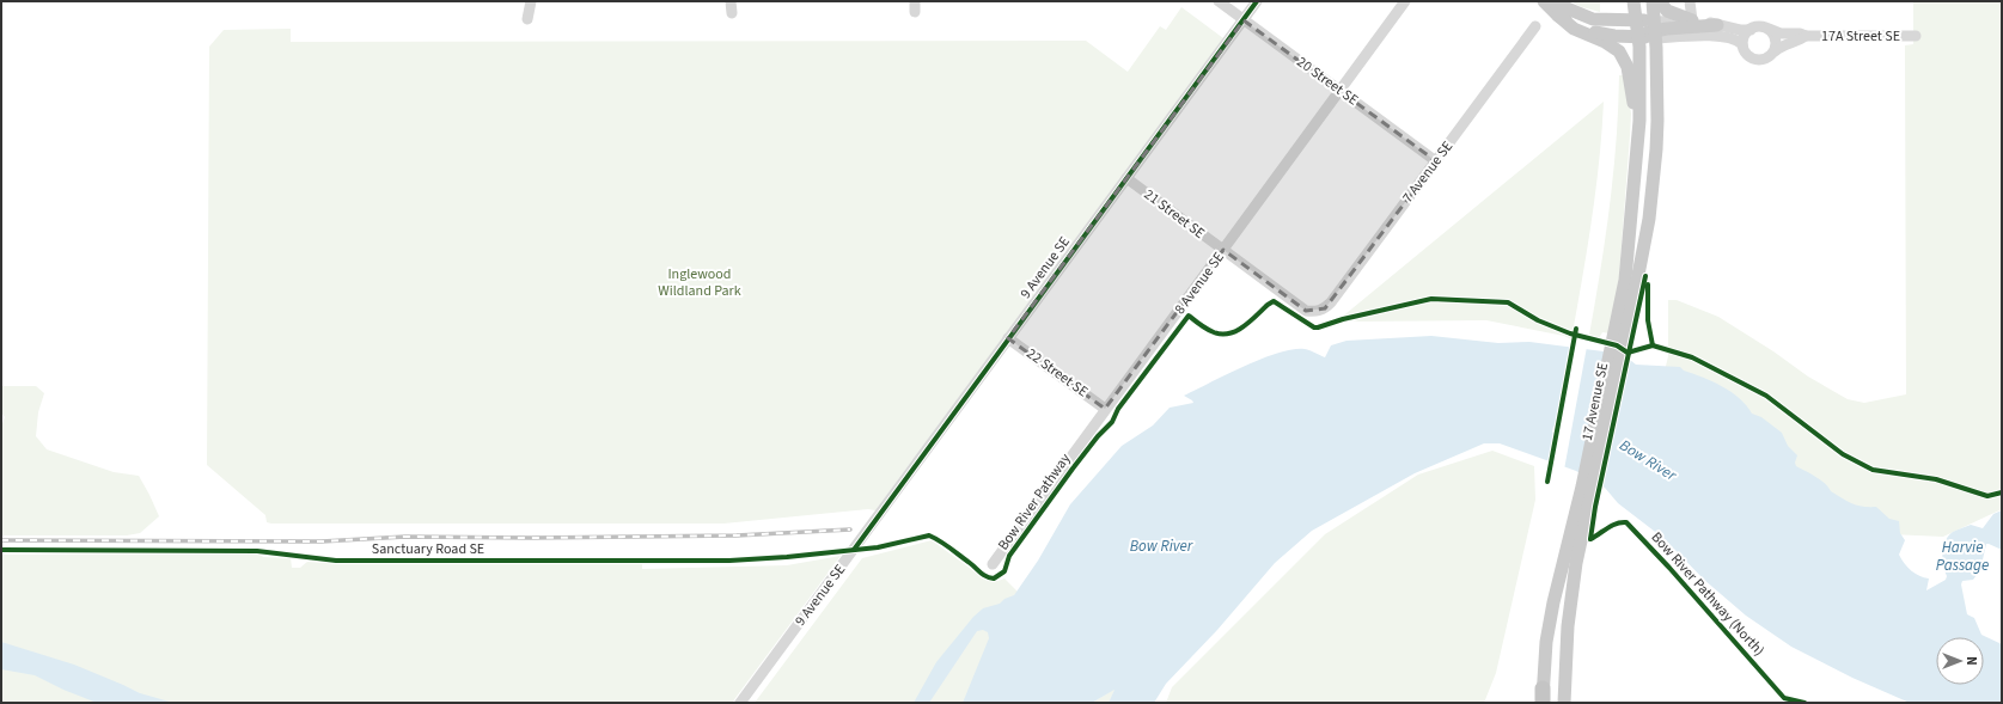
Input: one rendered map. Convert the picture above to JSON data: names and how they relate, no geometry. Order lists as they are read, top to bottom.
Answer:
{
  "streets": {
    "main road": ["17 Avenue SE"],
    "street": [
      "17A Street SE",
      "20 Street SE",
      "7 Avenue SE",
      "21 Street SE",
      "9 Avenue SE",
      "8 Avenue SE",
      "22 Street SE"
    ],
    "cycle path": ["Bow River Pathway", "Bow River Pathway (North)"]
  },
  "crossings": [
    ["20 Street SE", "7 Avenue SE"],
    ["20 Street SE", "9 Avenue SE"],
    ["20 Street SE", "8 Avenue SE"],
    ["7 Avenue SE", "21 Street SE"],
    ["21 Street SE", "9 Avenue SE"],
    ["21 Street SE", "8 Avenue SE"],
    ["9 Avenue SE", "22 Street SE"],
    ["8 Avenue SE", "22 Street SE"]
  ],
  "water": ["Bow River", "Harvie Passage"],
  "parks": ["Inglewood Wildland Park"],
  "north": "right"
}
